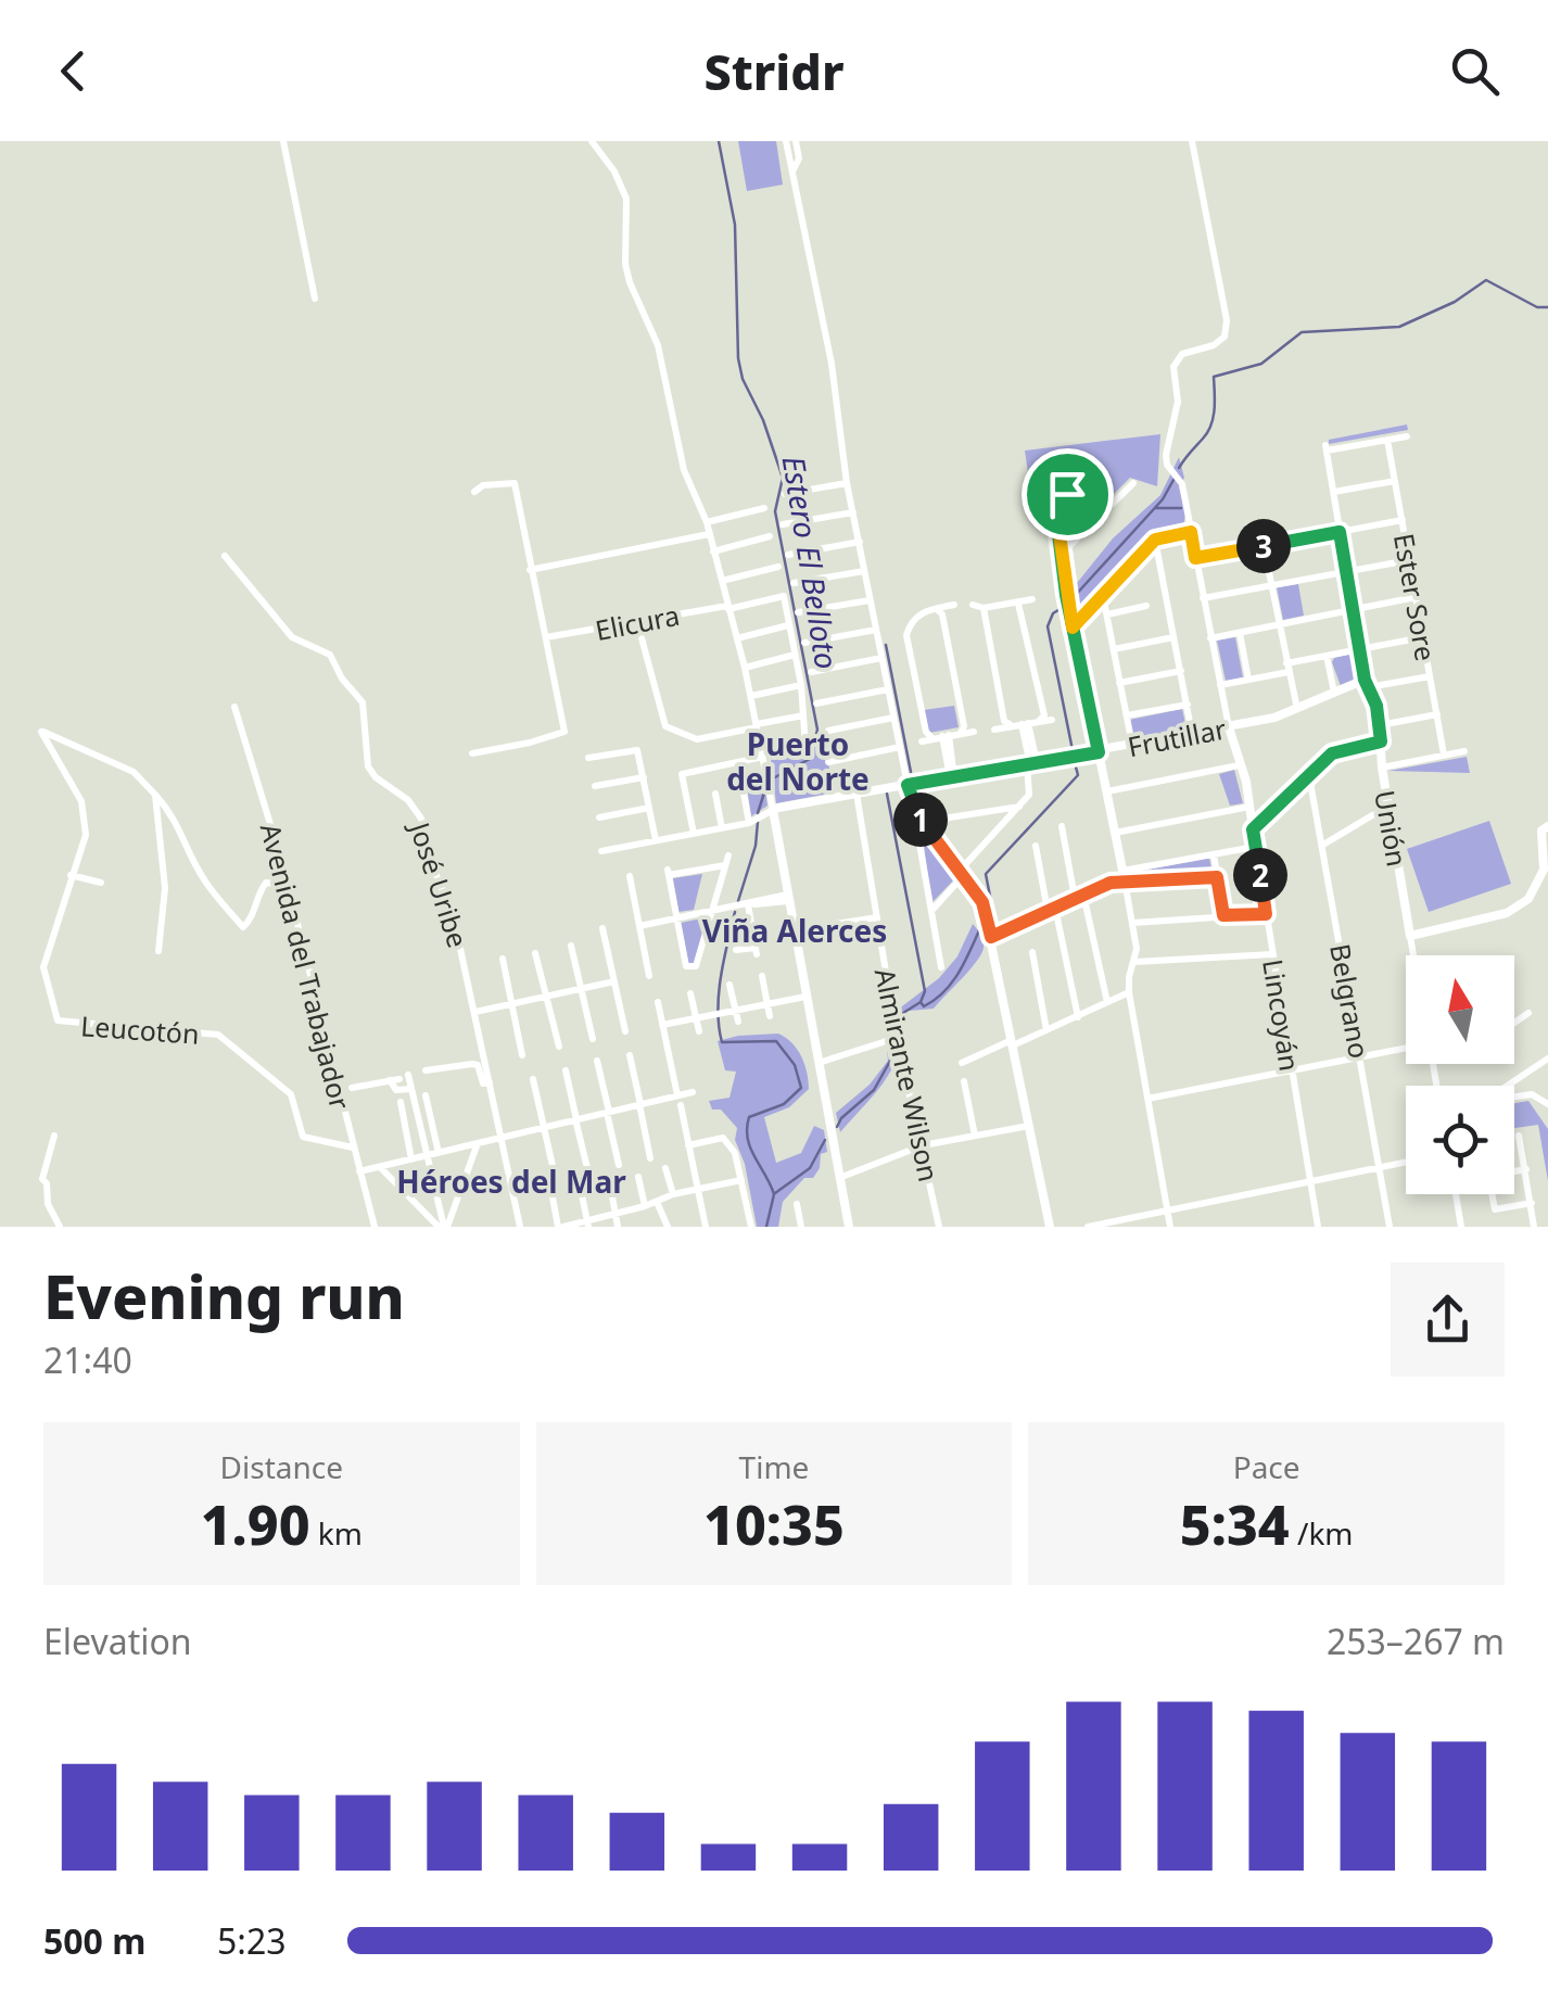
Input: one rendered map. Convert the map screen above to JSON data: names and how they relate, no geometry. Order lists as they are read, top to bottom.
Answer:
{
  "streets": {
    "street": [
      "Ester Sore",
      "Elicura",
      "Frutillar",
      "Unión",
      "José Uribe",
      "Avenida del Trabajador",
      "Belgrano",
      "Lincoyán",
      "Leucotón",
      "Almirante Wilson"
    ]
  },
  "crossings": [
    ["Ester Sore", "Unión"],
    ["Frutillar", "Unión"],
    ["Frutillar", "Lincoyán"],
    ["Frutillar", "Almirante Wilson"],
    ["Avenida del Trabajador", "Leucotón"]
  ],
  "districts": ["Puerto del Norte", "Viña Alerces", "Héroes del Mar"],
  "water": ["Estero El Belloto"],
  "north": "top",
  "page": {
    "header": "Stridr",
    "pins": ["3", "1", "2"],
    "heading": ["Evening run", "21:40"],
    "stats": [
      ["Distance", "1.90 km"],
      ["Time", "10:35"],
      ["Pace", "5:34 /km"]
    ],
    "chart": ["Elevation", "253–267 m"],
    "list": [
      {
        "name": "500 m",
        "note": "5:23"
      }
    ]
  }
}
